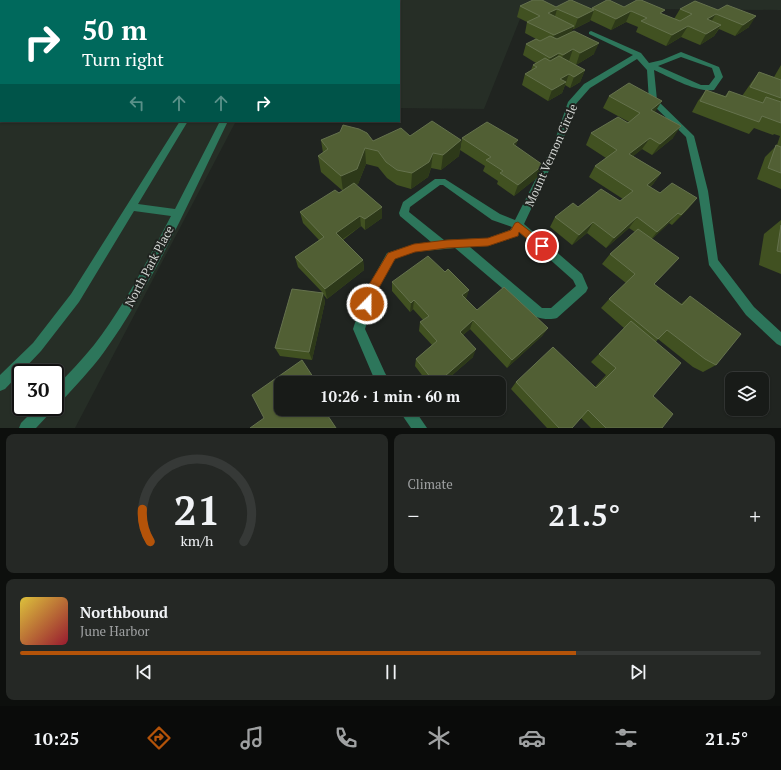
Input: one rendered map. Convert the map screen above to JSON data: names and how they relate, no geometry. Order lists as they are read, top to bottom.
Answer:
{
  "streets": {
    "street": ["Mount Vernon Circle", "North Park Place"]
  },
  "page": {
    "turn": ["50 m", "Turn right"],
    "limit": "30",
    "trip": "10:26 · 1 min · 60 m",
    "tile": "Climate",
    "heat": ["−", "21.5°", "+"],
    "song": ["Northbound", "June Harbor"],
    "tabs": ["10:25", "21.5°"],
    "gauge": ["21", "km/h"]
  }
}
